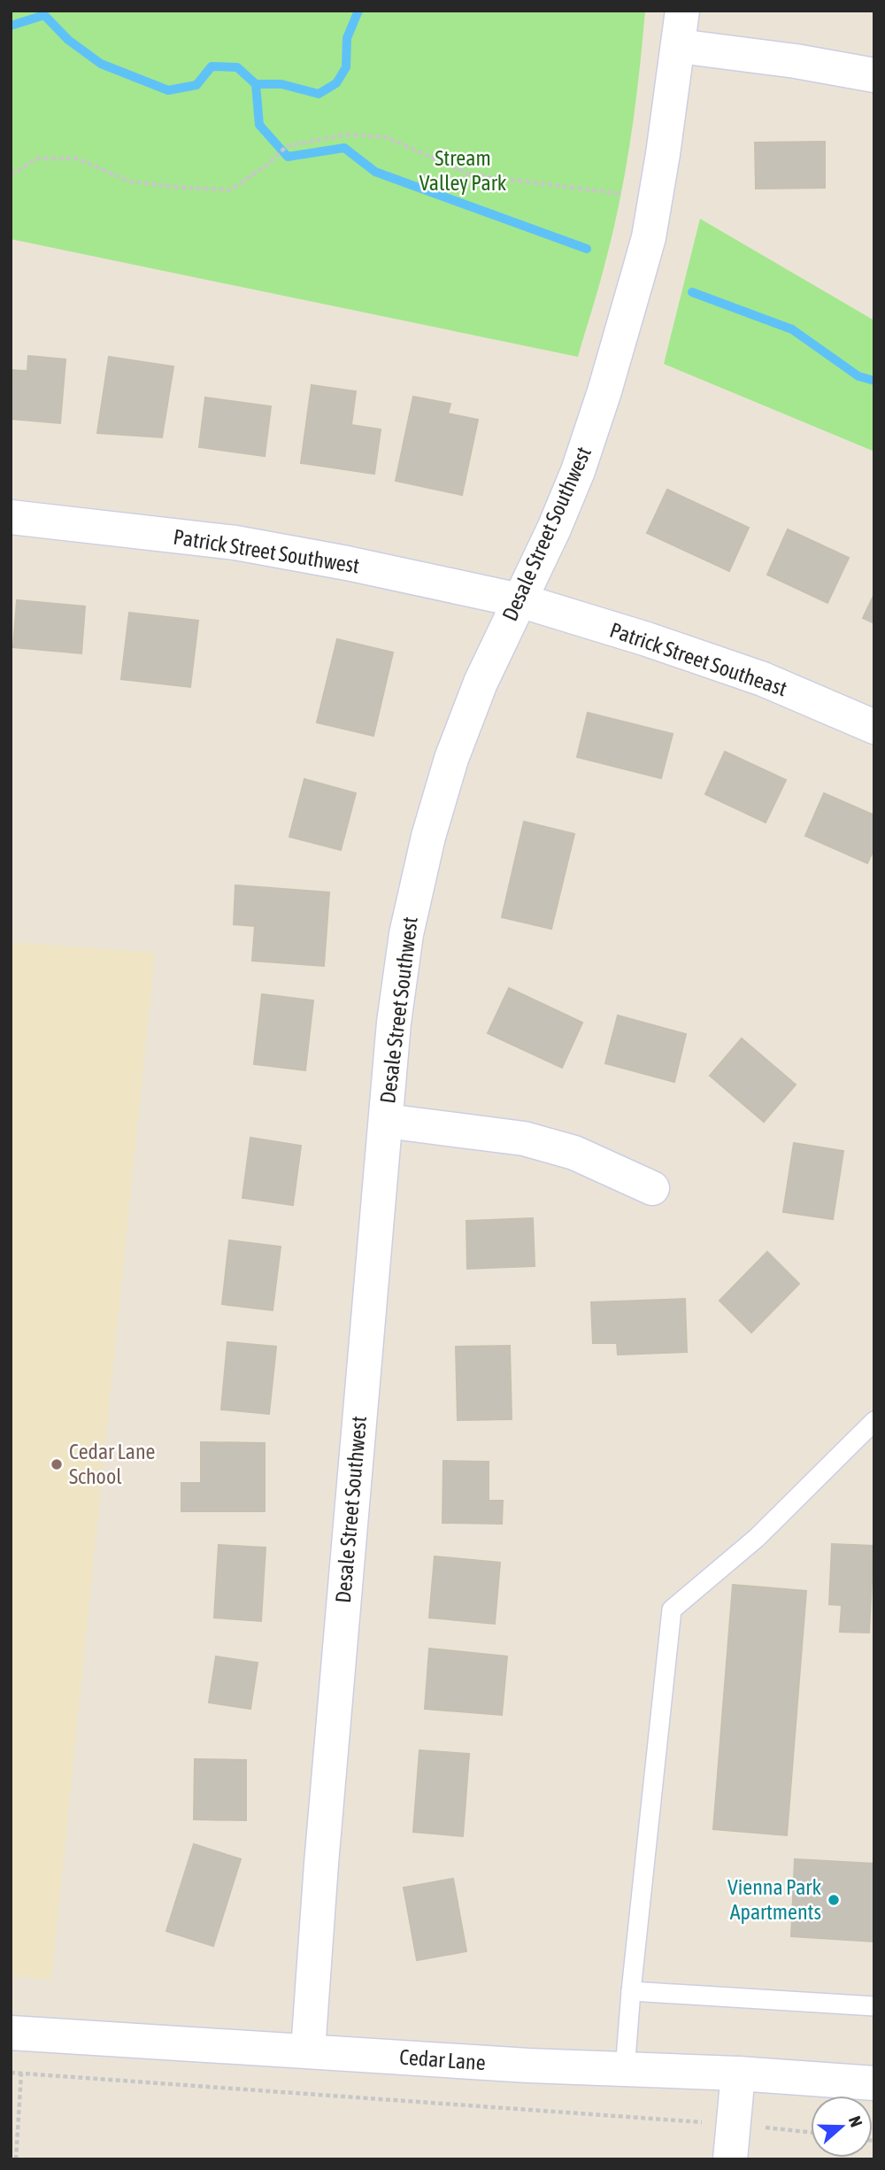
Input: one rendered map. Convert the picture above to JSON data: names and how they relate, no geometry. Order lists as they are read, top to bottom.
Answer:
{
  "streets": {
    "street": [
      "Desale Street Southwest",
      "Patrick Street Southwest",
      "Patrick Street Southeast",
      "Cedar Lane"
    ]
  },
  "crossings": [
    ["Desale Street Southwest", "Patrick Street Southwest"],
    ["Desale Street Southwest", "Patrick Street Southeast"],
    ["Desale Street Southwest", "Cedar Lane"],
    ["Patrick Street Southwest", "Patrick Street Southeast"]
  ],
  "parks": ["Stream Valley Park"],
  "places": ["Cedar Lane School", "Vienna Park Apartments"],
  "north": "right"
}
